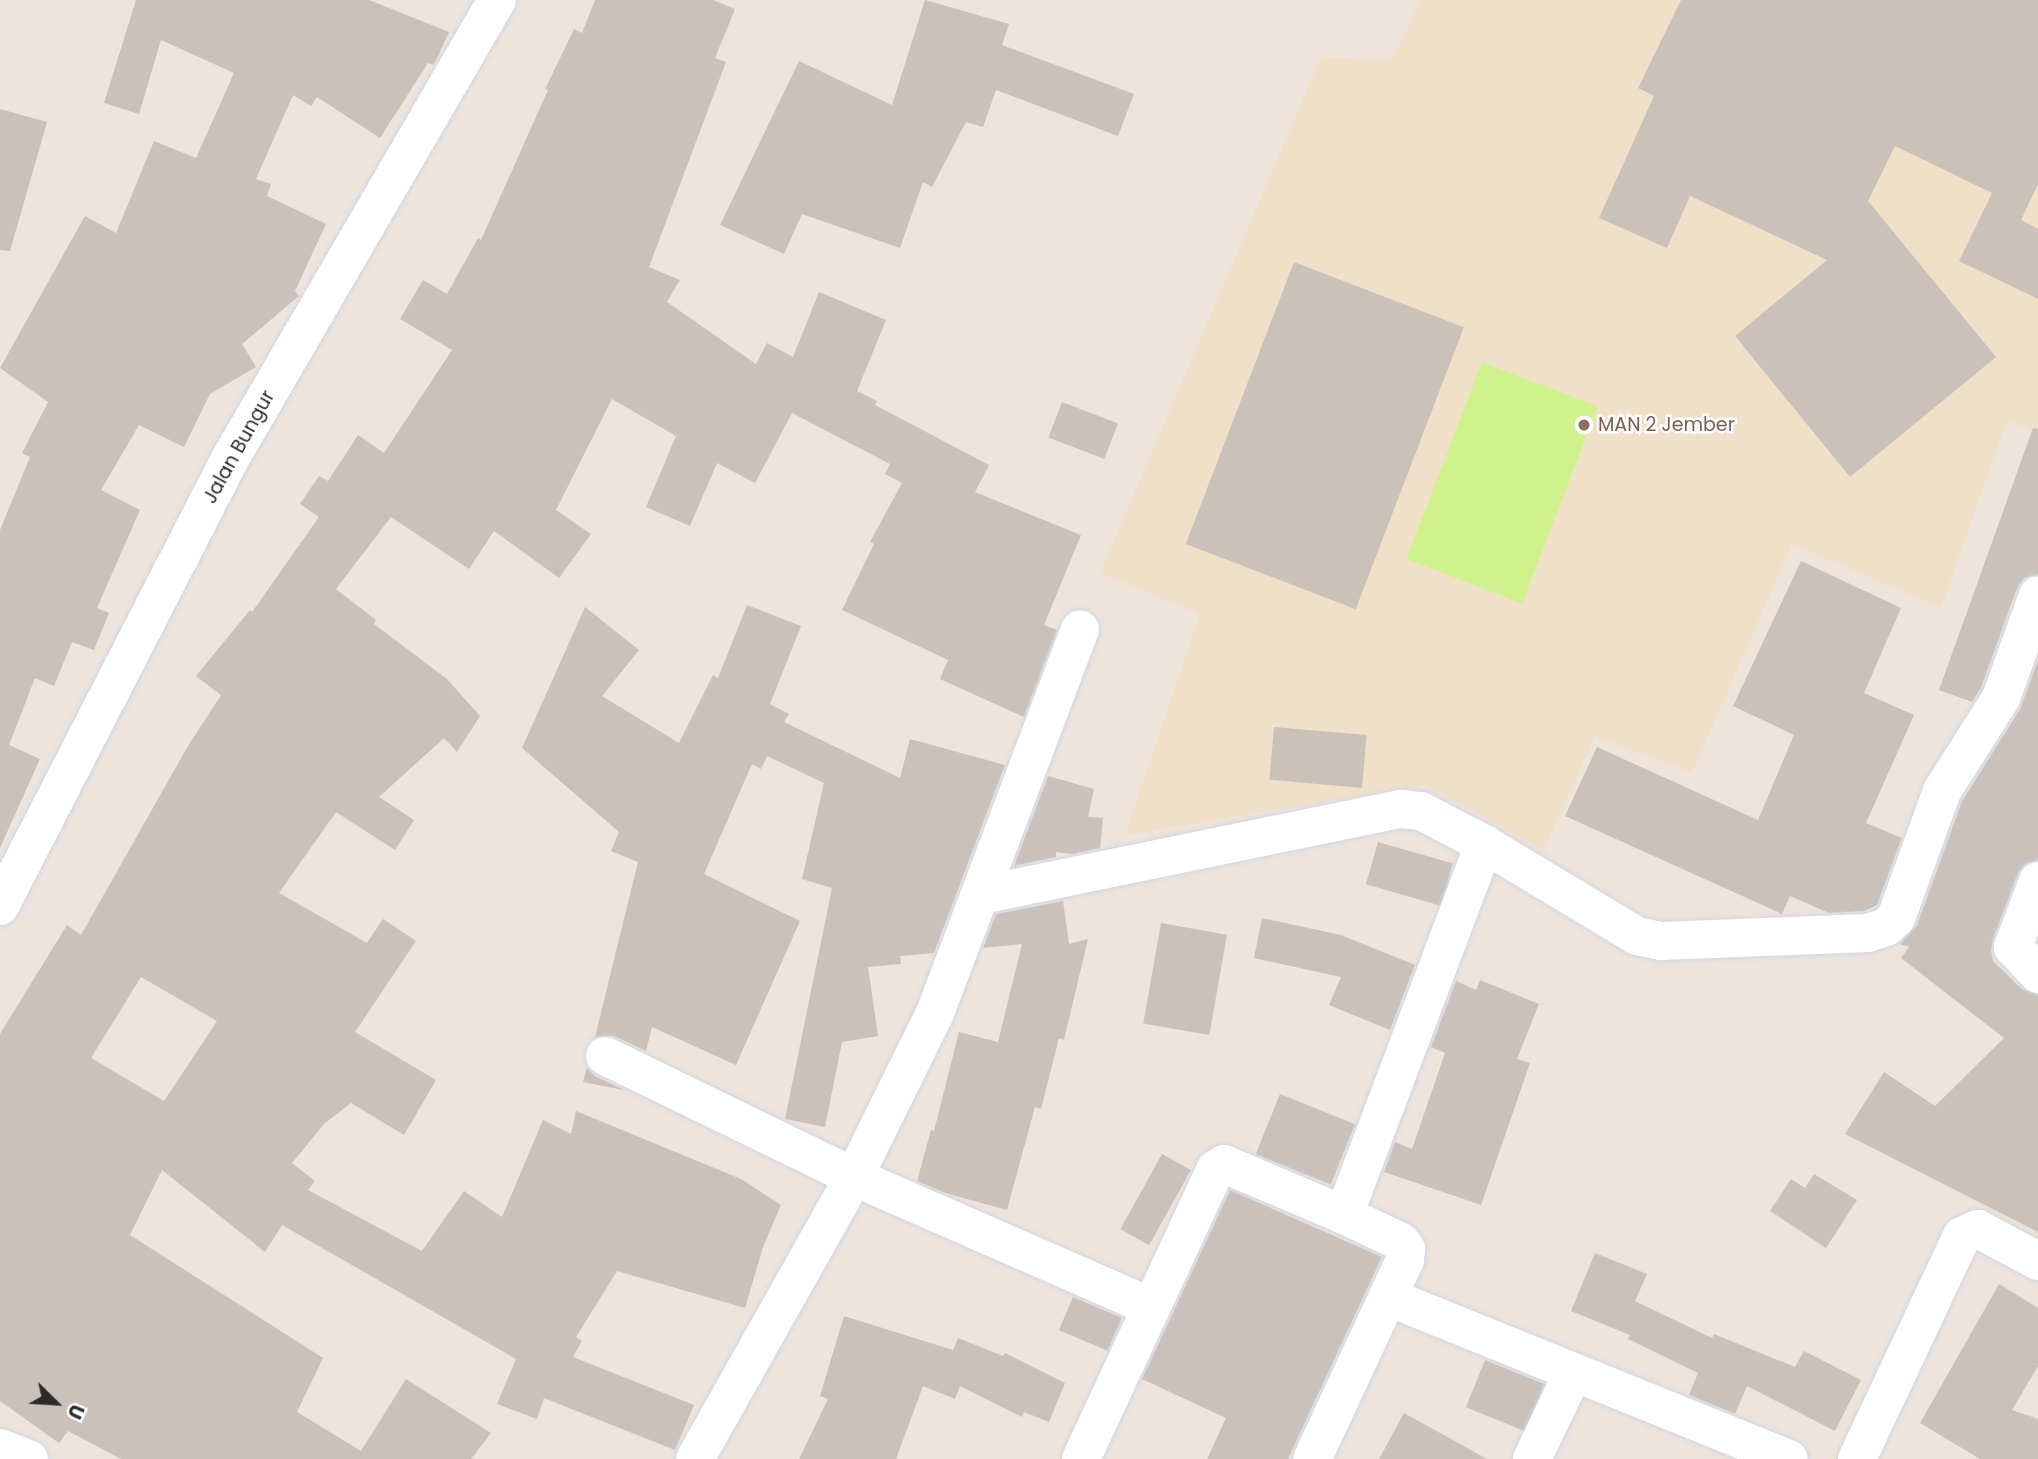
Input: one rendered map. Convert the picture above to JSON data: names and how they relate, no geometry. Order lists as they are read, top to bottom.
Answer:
{
  "streets": {
    "street": ["Jalan Bungur"]
  },
  "places": ["MAN 2 Jember"],
  "north": "bottom right"
}
